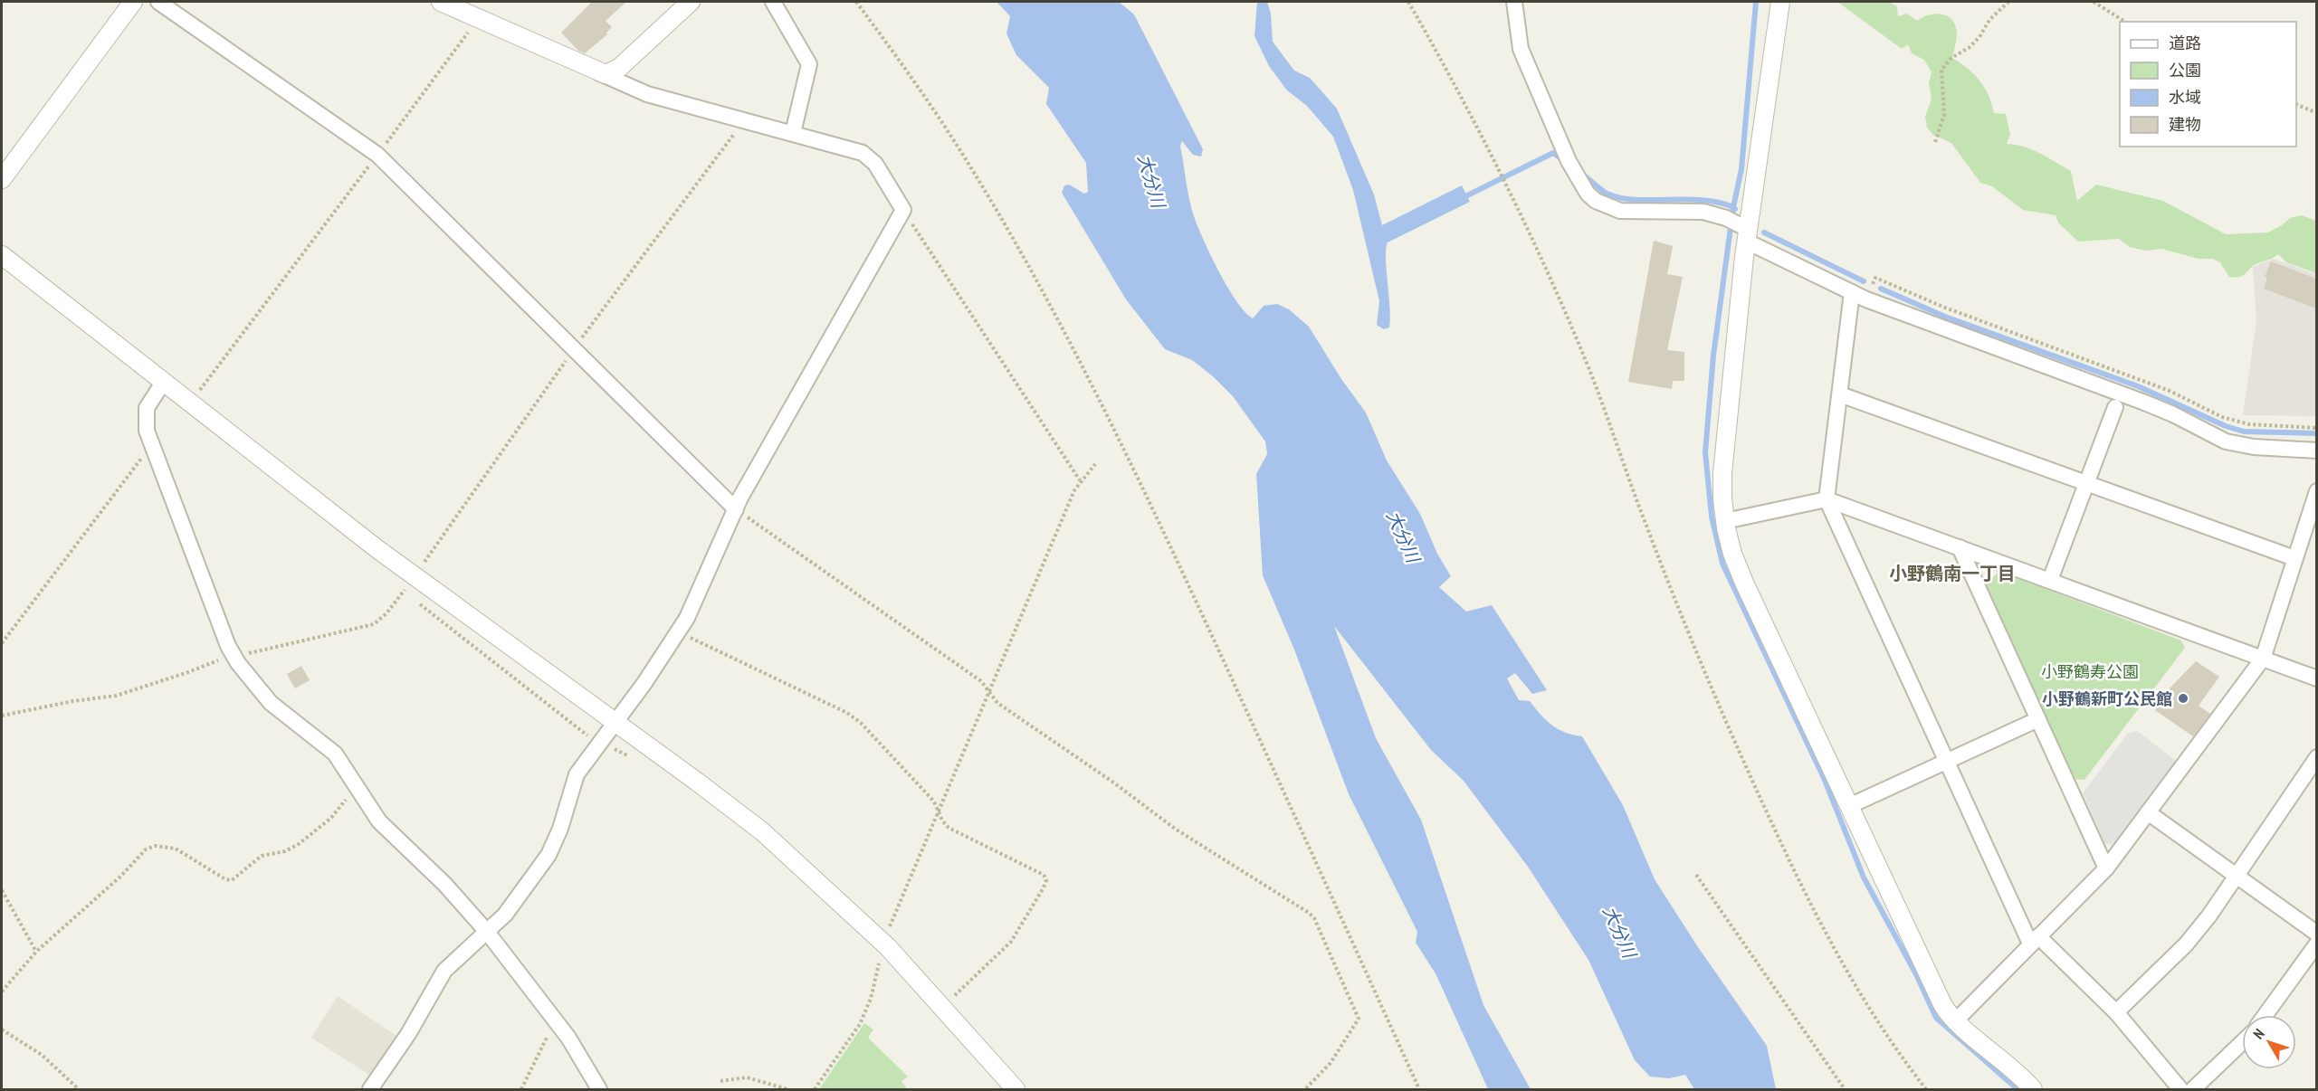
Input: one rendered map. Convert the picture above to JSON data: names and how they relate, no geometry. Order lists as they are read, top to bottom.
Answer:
{
  "districts": ["小野鶴南一丁目"],
  "water": ["大分川"],
  "parks": ["小野鶴寿公園"],
  "places": ["小野鶴新町公民館"],
  "legend": [
    "道路",
    "公園",
    "水域",
    "建物"
  ],
  "north": "top left"
}
